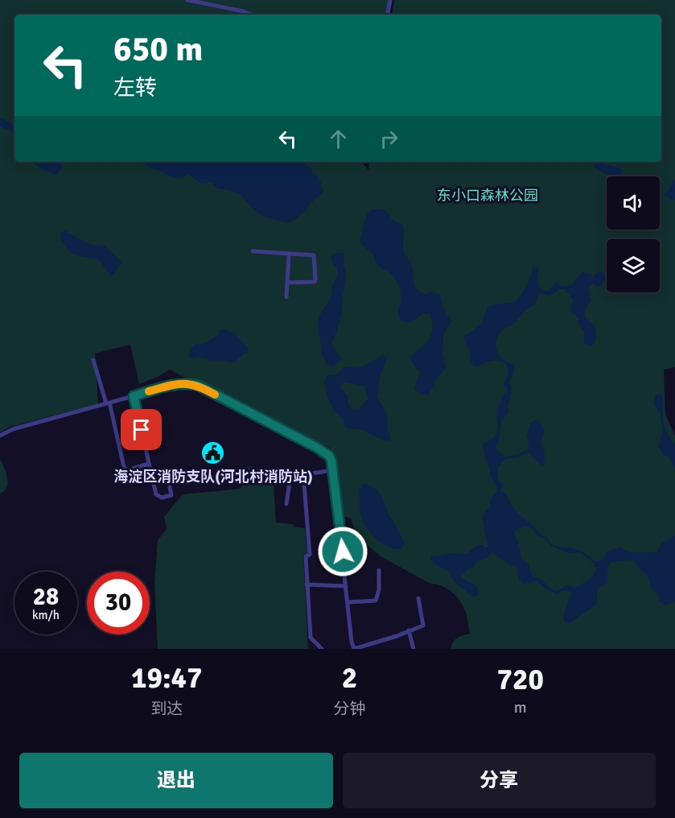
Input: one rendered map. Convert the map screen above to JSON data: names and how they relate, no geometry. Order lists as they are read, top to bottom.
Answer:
{
  "parks": ["东小口森林公园"],
  "places": {
    "public building": ["海淀区消防支队(河北村消防站)"]
  },
  "page": {
    "turn": ["650 m", "左转"],
    "speed": "28 km/h",
    "limit": "30",
    "eta": [
      "19:47",
      "到达",
      "2",
      "分钟",
      "720",
      "m"
    ],
    "buttons": ["退出", "分享"]
  }
}
